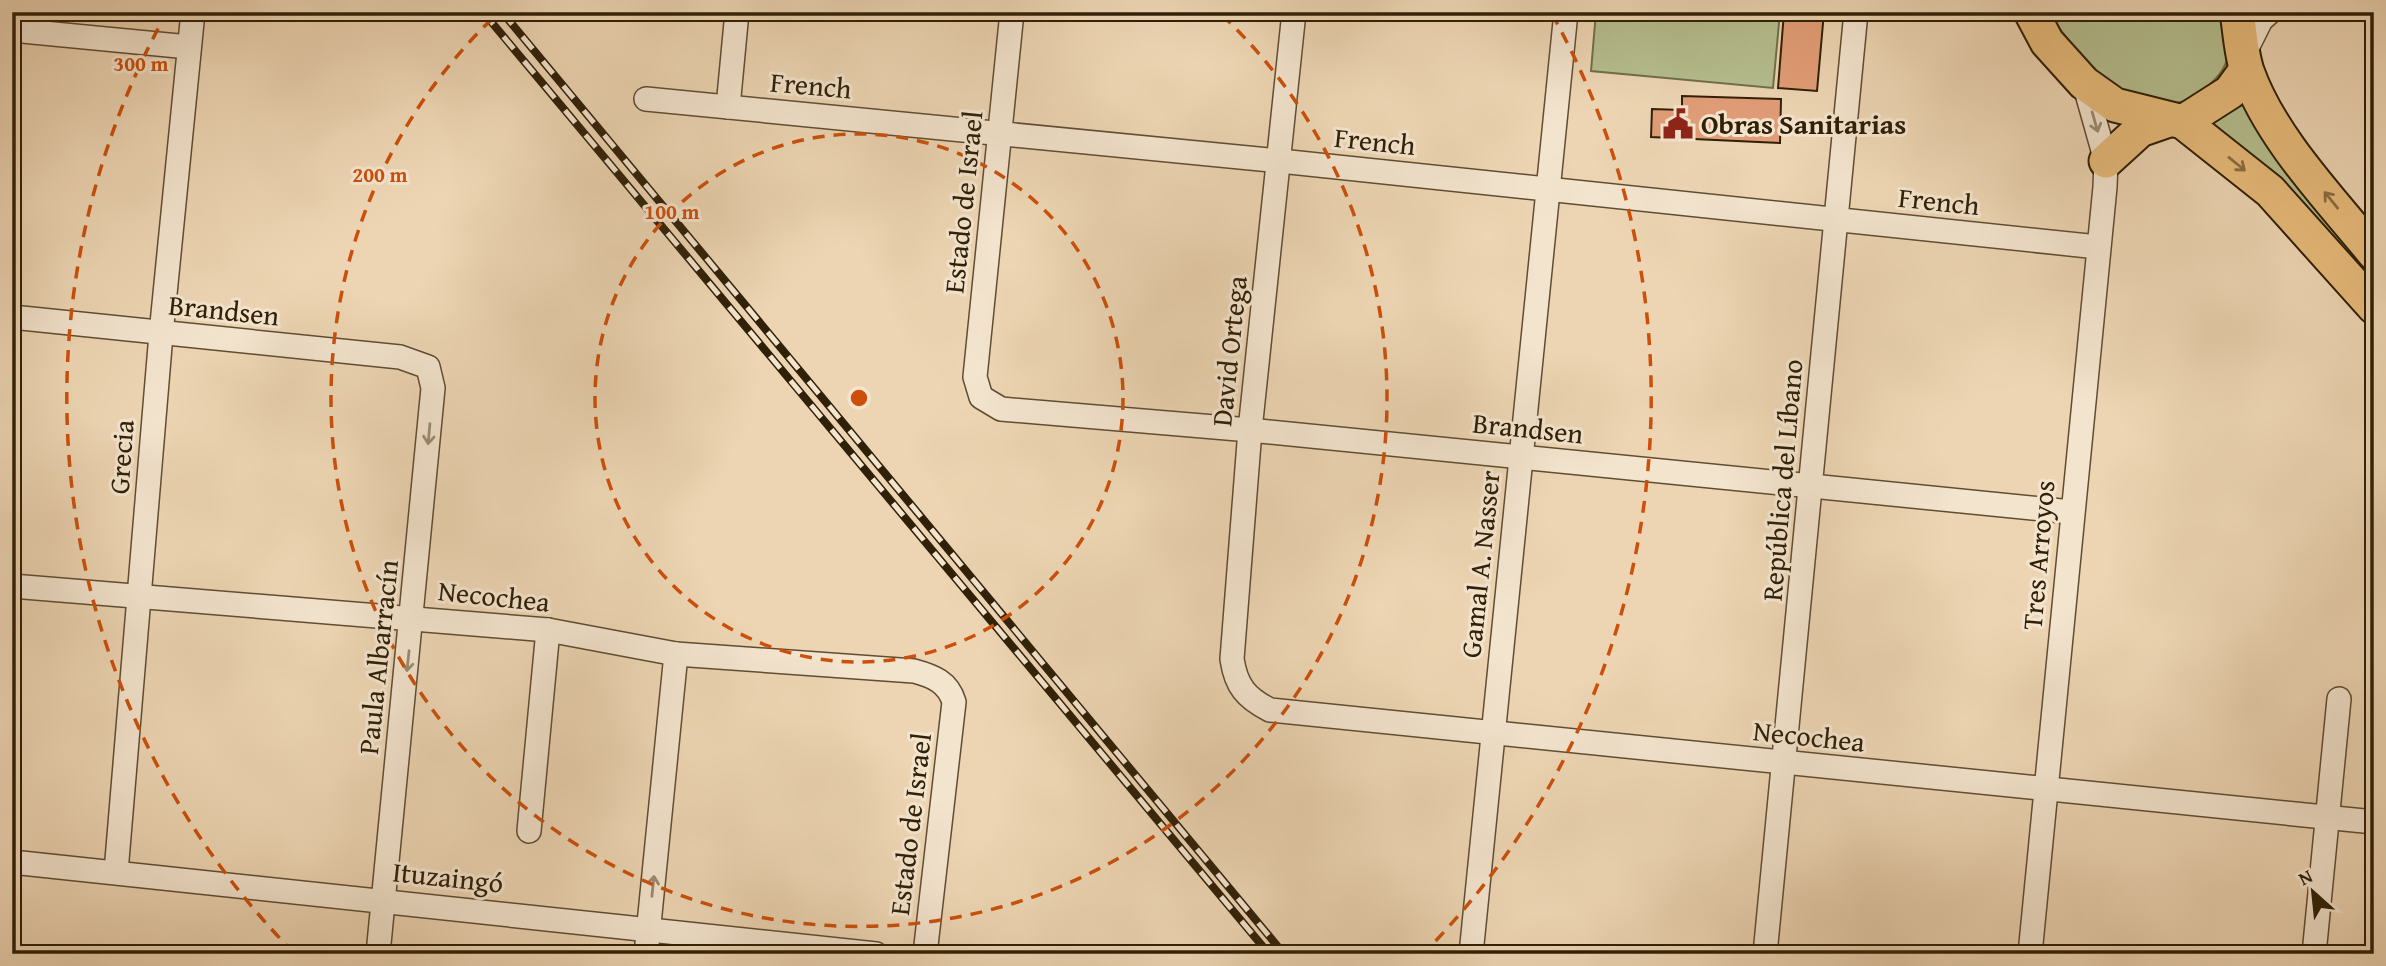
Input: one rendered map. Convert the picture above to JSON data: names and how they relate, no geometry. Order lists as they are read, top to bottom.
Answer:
{
  "streets": {
    "street": [
      "French",
      "Estado de Israel",
      "Brandsen",
      "David Ortega",
      "Grecia",
      "República del Líbano",
      "Tres Arroyos",
      "Gamal A. Nasser",
      "Necochea",
      "Paula Albarracín",
      "Ituzaingó"
    ]
  },
  "crossings": [
    ["French", "Estado de Israel"],
    ["French", "David Ortega"],
    ["French", "República del Líbano"],
    ["French", "Tres Arroyos"],
    ["French", "Gamal A. Nasser"],
    ["Estado de Israel", "Brandsen"],
    ["Estado de Israel", "Necochea"],
    ["Brandsen", "David Ortega"],
    ["Brandsen", "Grecia"],
    ["Brandsen", "República del Líbano"],
    ["Brandsen", "Tres Arroyos"],
    ["Brandsen", "Gamal A. Nasser"],
    ["Brandsen", "Paula Albarracín"],
    ["David Ortega", "Necochea"],
    ["Grecia", "Necochea"],
    ["Grecia", "Ituzaingó"],
    ["República del Líbano", "Necochea"],
    ["Tres Arroyos", "Necochea"],
    ["Gamal A. Nasser", "Necochea"],
    ["Necochea", "Paula Albarracín"],
    ["Paula Albarracín", "Ituzaingó"]
  ],
  "places": {
    "public building": ["Obras Sanitarias"]
  },
  "north": "top left",
  "rings": ["300 m", "200 m", "100 m"]
}
